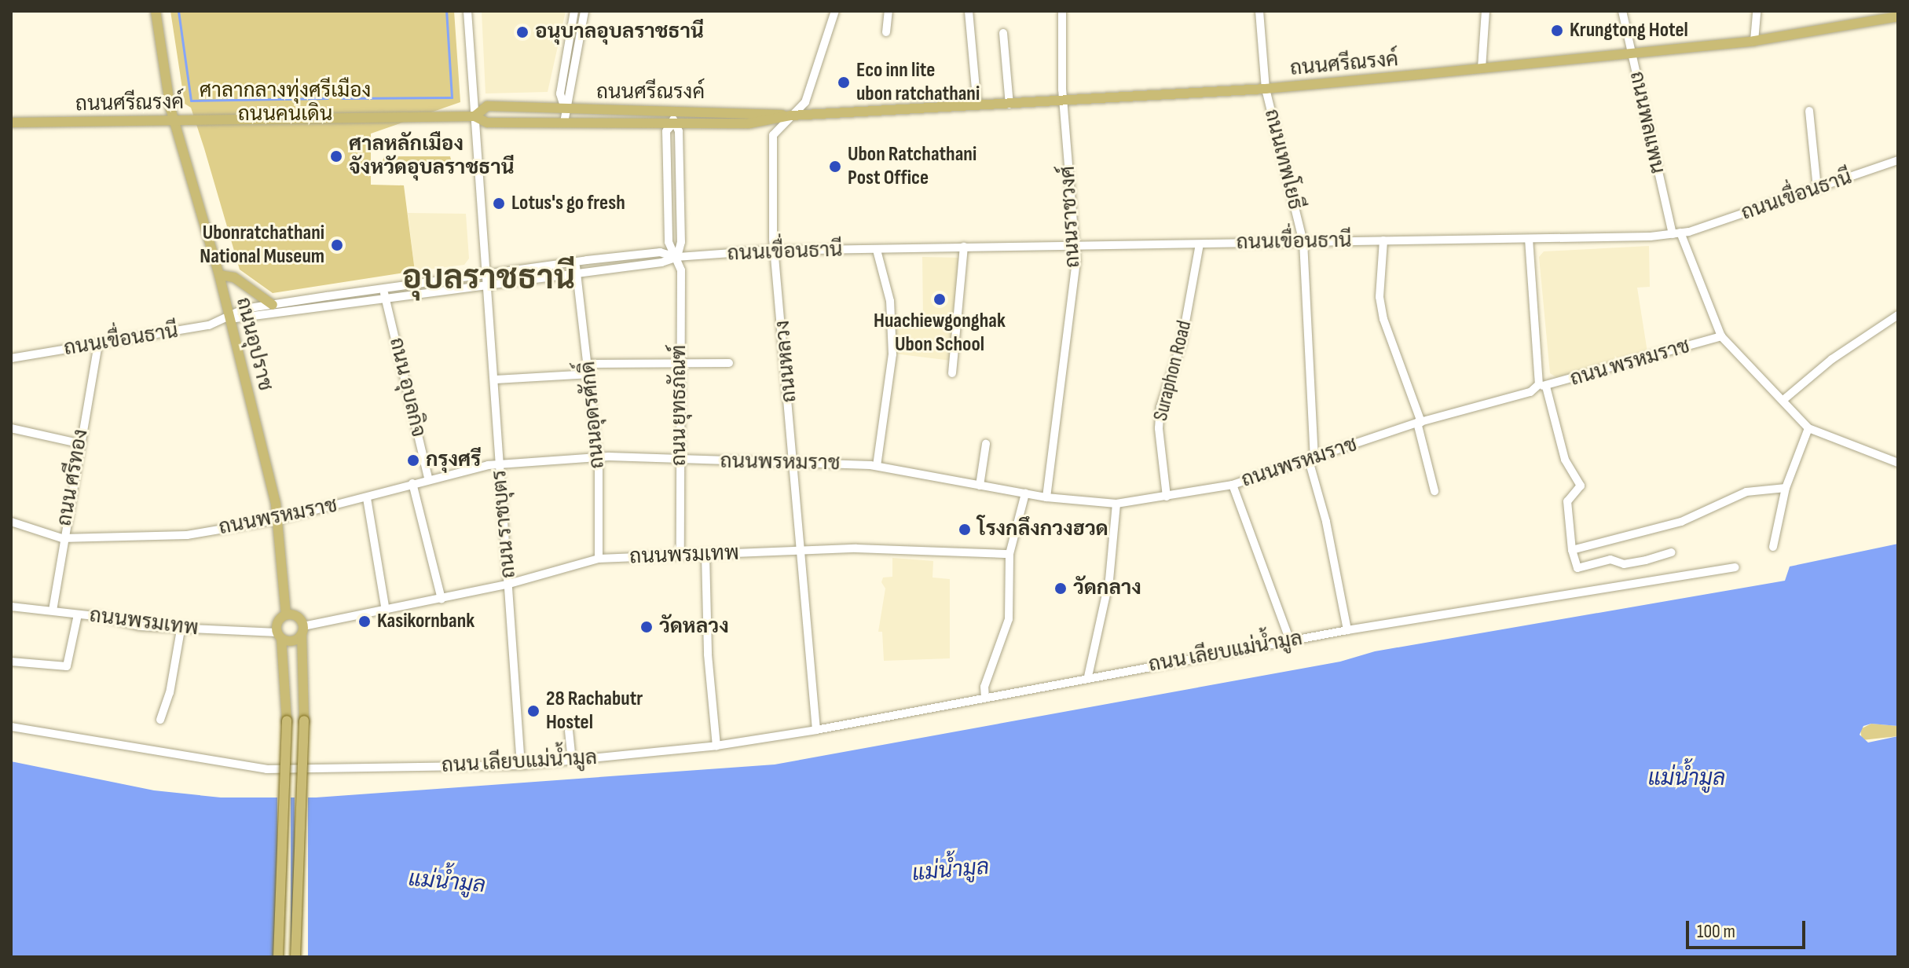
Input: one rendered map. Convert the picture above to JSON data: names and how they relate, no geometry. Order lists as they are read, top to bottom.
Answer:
{
  "streets": {
    "main road": ["ถนนศรีณรงค์", "ถนนอุปราช"],
    "street": [
      "ถนนพลแพน",
      "ถนนเทพโยธี",
      "ถนนเขื่อนธานี",
      "ถนนราชวงศ์",
      "ถนนหลวง",
      "ถนน พรหมราช",
      "Suraphon Road",
      "ถนน อุบลกิจ",
      "ถนน ยุทธภัณฑ์",
      "ถนนอุดรศักดิ์",
      "ถนนพรหมราช",
      "ถนน ศรีทอง",
      "ถนน ราชบุตร",
      "ถนนพรมเทพ",
      "ถนน เลียบแม่น้ำมูล"
    ]
  },
  "crossings": [
    ["ถนนศรีณรงค์", "ถนนพลแพน"],
    ["ถนนศรีณรงค์", "ถนนเทพโยธี"],
    ["ถนนศรีณรงค์", "ถนนราชวงศ์"],
    ["ถนนศรีณรงค์", "ถนนอุปราช"],
    ["ถนนศรีณรงค์", "ถนนหลวง"],
    ["ถนนศรีณรงค์", "ถนน ราชบุตร"],
    ["ถนนพลแพน", "ถนนเขื่อนธานี"],
    ["ถนนพลแพน", "ถนน พรหมราช"],
    ["ถนนเทพโยธี", "ถนนเขื่อนธานี"],
    ["ถนนเทพโยธี", "ถนนพรหมราช"],
    ["ถนนเทพโยธี", "ถนน เลียบแม่น้ำมูล"],
    ["ถนนเขื่อนธานี", "ถนนราชวงศ์"],
    ["ถนนเขื่อนธานี", "ถนนอุปราช"],
    ["ถนนเขื่อนธานี", "ถนนหลวง"],
    ["ถนนเขื่อนธานี", "Suraphon Road"],
    ["ถนนเขื่อนธานี", "ถนน อุบลกิจ"],
    ["ถนนเขื่อนธานี", "ถนน ยุทธภัณฑ์"],
    ["ถนนเขื่อนธานี", "ถนนอุดรศักดิ์"],
    ["ถนนเขื่อนธานี", "ถนน ศรีทอง"],
    ["ถนนเขื่อนธานี", "ถนน ราชบุตร"],
    ["ถนนราชวงศ์", "ถนนพรหมราช"],
    ["ถนนอุปราช", "ถนนพรหมราช"],
    ["ถนนอุปราช", "ถนนพรมเทพ"],
    ["ถนนหลวง", "ถนนพรหมราช"],
    ["ถนนหลวง", "ถนนพรมเทพ"],
    ["ถนนหลวง", "ถนน เลียบแม่น้ำมูล"],
    ["ถนน พรหมราช", "ถนนพรหมราช"],
    ["Suraphon Road", "ถนนพรหมราช"],
    ["ถนน อุบลกิจ", "ถนนพรหมราช"],
    ["ถนน ยุทธภัณฑ์", "ถนนพรหมราช"],
    ["ถนน ยุทธภัณฑ์", "ถนนพรมเทพ"],
    ["ถนนอุดรศักดิ์", "ถนนพรหมราช"],
    ["ถนนอุดรศักดิ์", "ถนนพรมเทพ"],
    ["ถนนพรหมราช", "ถนน ศรีทอง"],
    ["ถนนพรหมราช", "ถนน ราชบุตร"],
    ["ถนน ศรีทอง", "ถนนพรมเทพ"],
    ["ถนน ราชบุตร", "ถนนพรมเทพ"],
    ["ถนน ราชบุตร", "ถนน เลียบแม่น้ำมูล"]
  ],
  "districts": ["อุบลราชธานี"],
  "water": ["แม่น้ำมูล"],
  "parks": ["ศาลากลางทุ่งศรีเมือง ถนนคนเดิน"],
  "places": [
    "Krungtong Hotel",
    "อนุบาลอุบลราชธานี",
    "Eco inn lite ubon ratchathani",
    "ศาลหลักเมือง จังหวัดอุบลราชธานี",
    "Ubon Ratchathani Post Office",
    "Lotus's go fresh",
    "Ubonratchathani National Museum",
    "Huachiewgonghak Ubon School",
    "กรุงศรี",
    "โรงกลึงกวงฮวด",
    "วัดกลาง",
    "Kasikornbank",
    "วัดหลวง",
    "28 Rachabutr Hostel"
  ],
  "scale_bar": "100 m"
}
